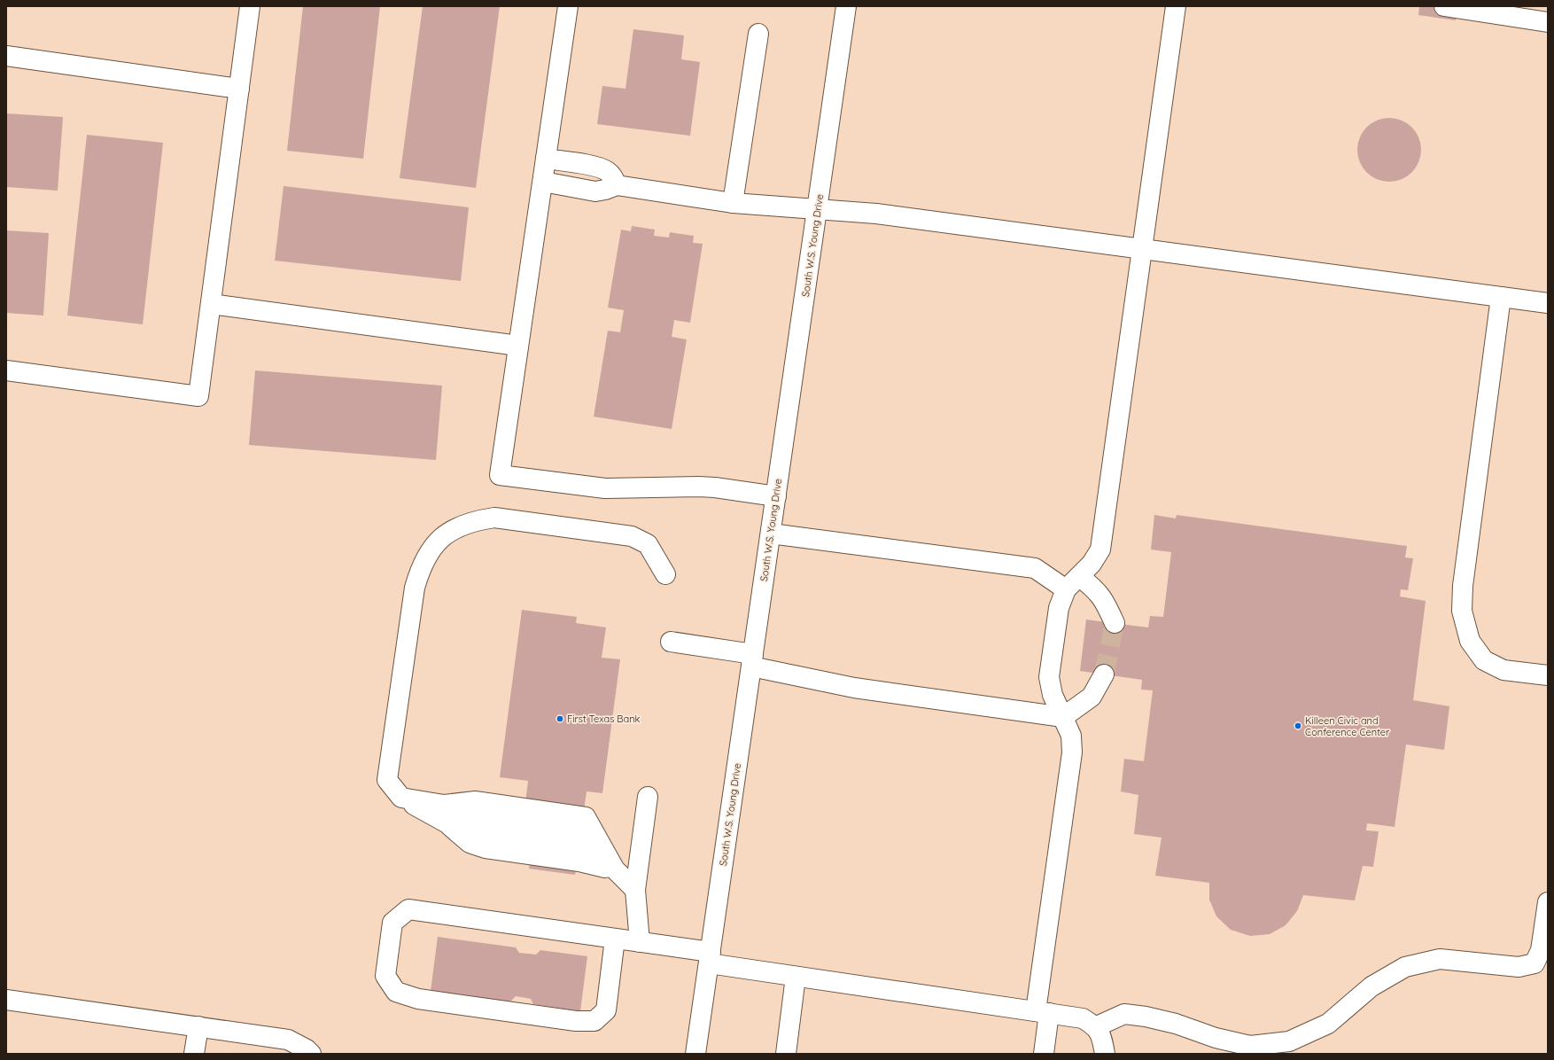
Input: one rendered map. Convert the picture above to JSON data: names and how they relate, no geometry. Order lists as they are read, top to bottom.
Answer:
{
  "streets": {
    "main road": ["South W.S. Young Drive"]
  },
  "places": ["First Texas Bank", "Killeen Civic and Conference Center"]
}
